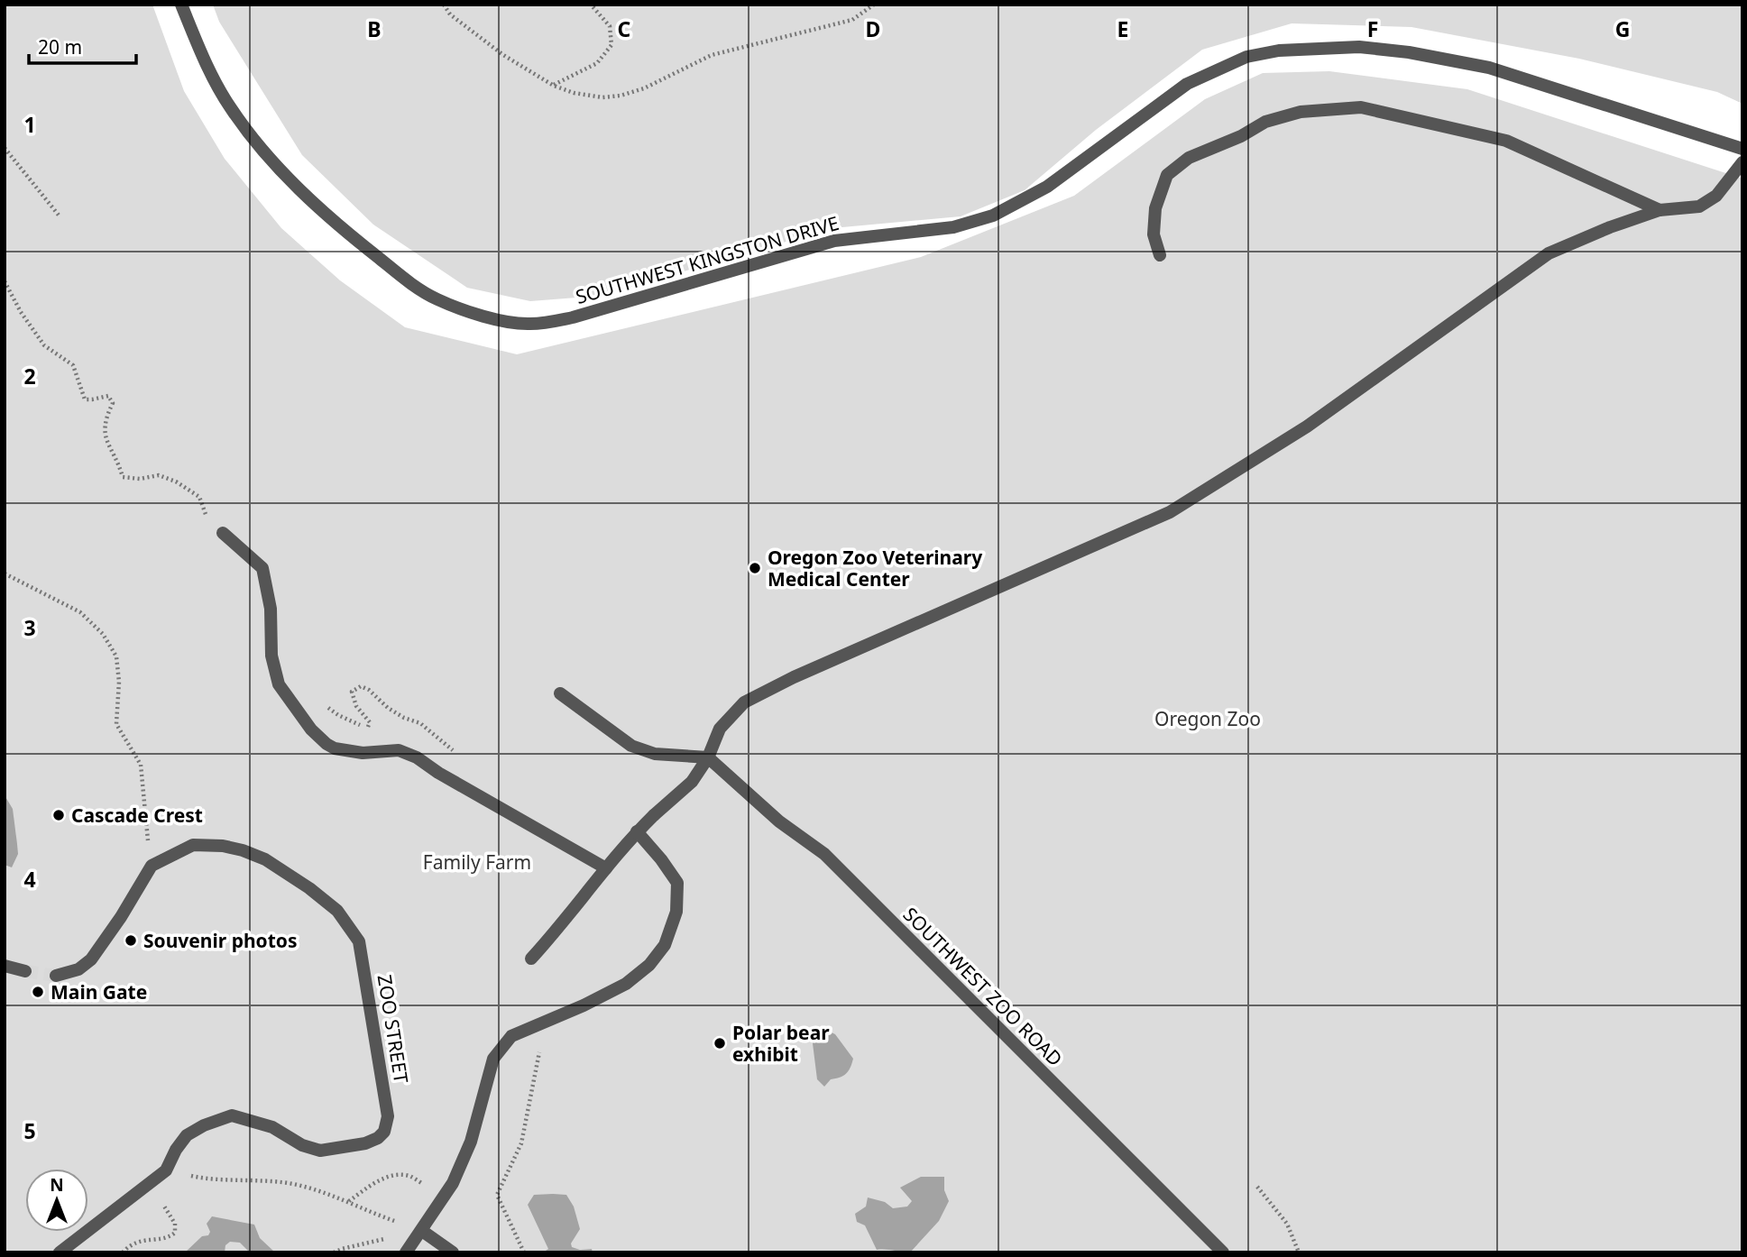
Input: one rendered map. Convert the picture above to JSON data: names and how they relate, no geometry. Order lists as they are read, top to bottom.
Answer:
{
  "streets": {
    "street": ["SOUTHWEST KINGSTON DRIVE", "SOUTHWEST ZOO ROAD", "ZOO STREET"]
  },
  "parks": ["Oregon Zoo", "Family Farm"],
  "places": [
    "Oregon Zoo Veterinary Medical Center",
    "Cascade Crest",
    "Souvenir photos",
    "Main Gate",
    "Polar bear exhibit"
  ],
  "scale_bar": "20 m",
  "north": "top",
  "grid": {
    "columns": [
      "B",
      "C",
      "D",
      "E",
      "F",
      "G"
    ],
    "rows": [
      "1",
      "2",
      "3",
      "4",
      "5"
    ]
  }
}
